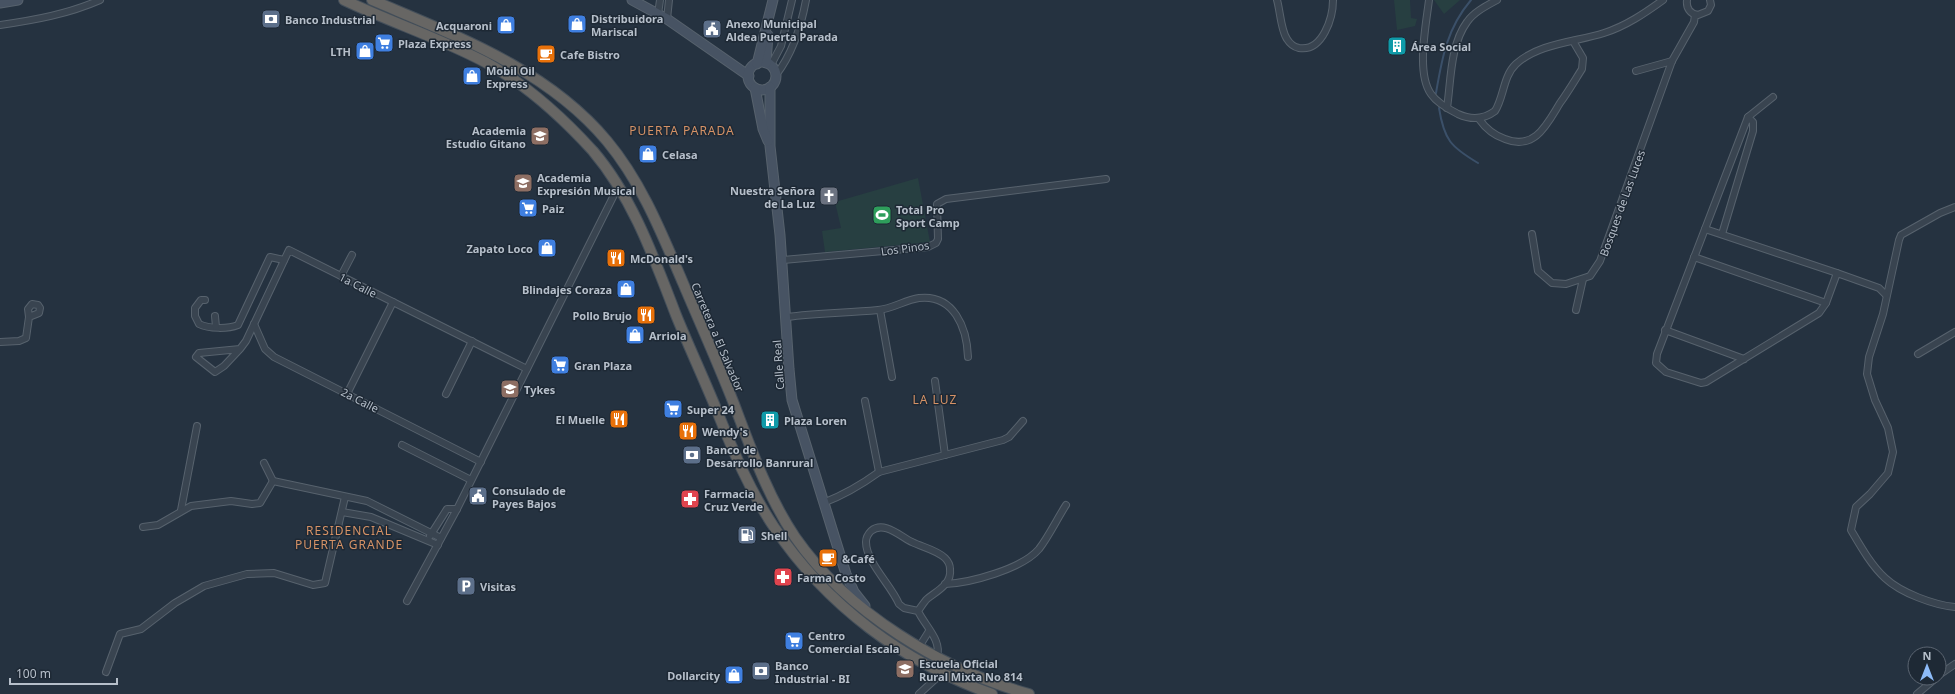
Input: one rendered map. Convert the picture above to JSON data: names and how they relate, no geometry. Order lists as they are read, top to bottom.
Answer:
{
  "streets": {
    "highway": ["Carretera a El Salvador"],
    "main road": ["Calle Real"],
    "street": [
      "Bosques de Las Luces",
      "Los Pinos",
      "1a Calle",
      "2a Calle"
    ]
  },
  "crossings": [
    ["Los Pinos", "Calle Real"],
    ["Carretera a El Salvador", "Calle Real"]
  ],
  "districts": ["PUERTA PARADA", "LA LUZ", "RESIDENCIAL PUERTA GRANDE"],
  "places": {
    "bank": ["Banco Industrial", "Banco de Desarrollo Banrural", "Banco Industrial - BI"],
    "shop": [
      "Distribuidora Mariscal",
      "Acquaroni",
      "LTH",
      "Mobil Oil Express",
      "Celasa",
      "Zapato Loco",
      "Blindajes Coraza",
      "Arriola",
      "Dollarcity"
    ],
    "public building": ["Anexo Municipal Aldea Puerta Parada", "Consulado de Payes Bajos"],
    "supermarket": [
      "Plaza Express",
      "Paiz",
      "Gran Plaza",
      "Super 24",
      "Centro Comercial Escala"
    ],
    "building": ["Área Social", "Plaza Loren"],
    "cafe": ["Cafe Bistro", "&Café"],
    "school or university": [
      "Academia Estudio Gitano",
      "Academia Expresión Musical",
      "Tykes",
      "Escuela Oficial Rural Mixta No 814"
    ],
    "church": ["Nuestra Señora de La Luz"],
    "sports": ["Total Pro Sport Camp"],
    "restaurant": [
      "McDonald's",
      "Pollo Brujo",
      "El Muelle",
      "Wendy's"
    ],
    "pharmacy": ["Farmacia Cruz Verde", "Farma Costo"],
    "fuel station": ["Shell"],
    "parking": ["Visitas"]
  },
  "scale_bar": "100 m",
  "north": "top"
}
